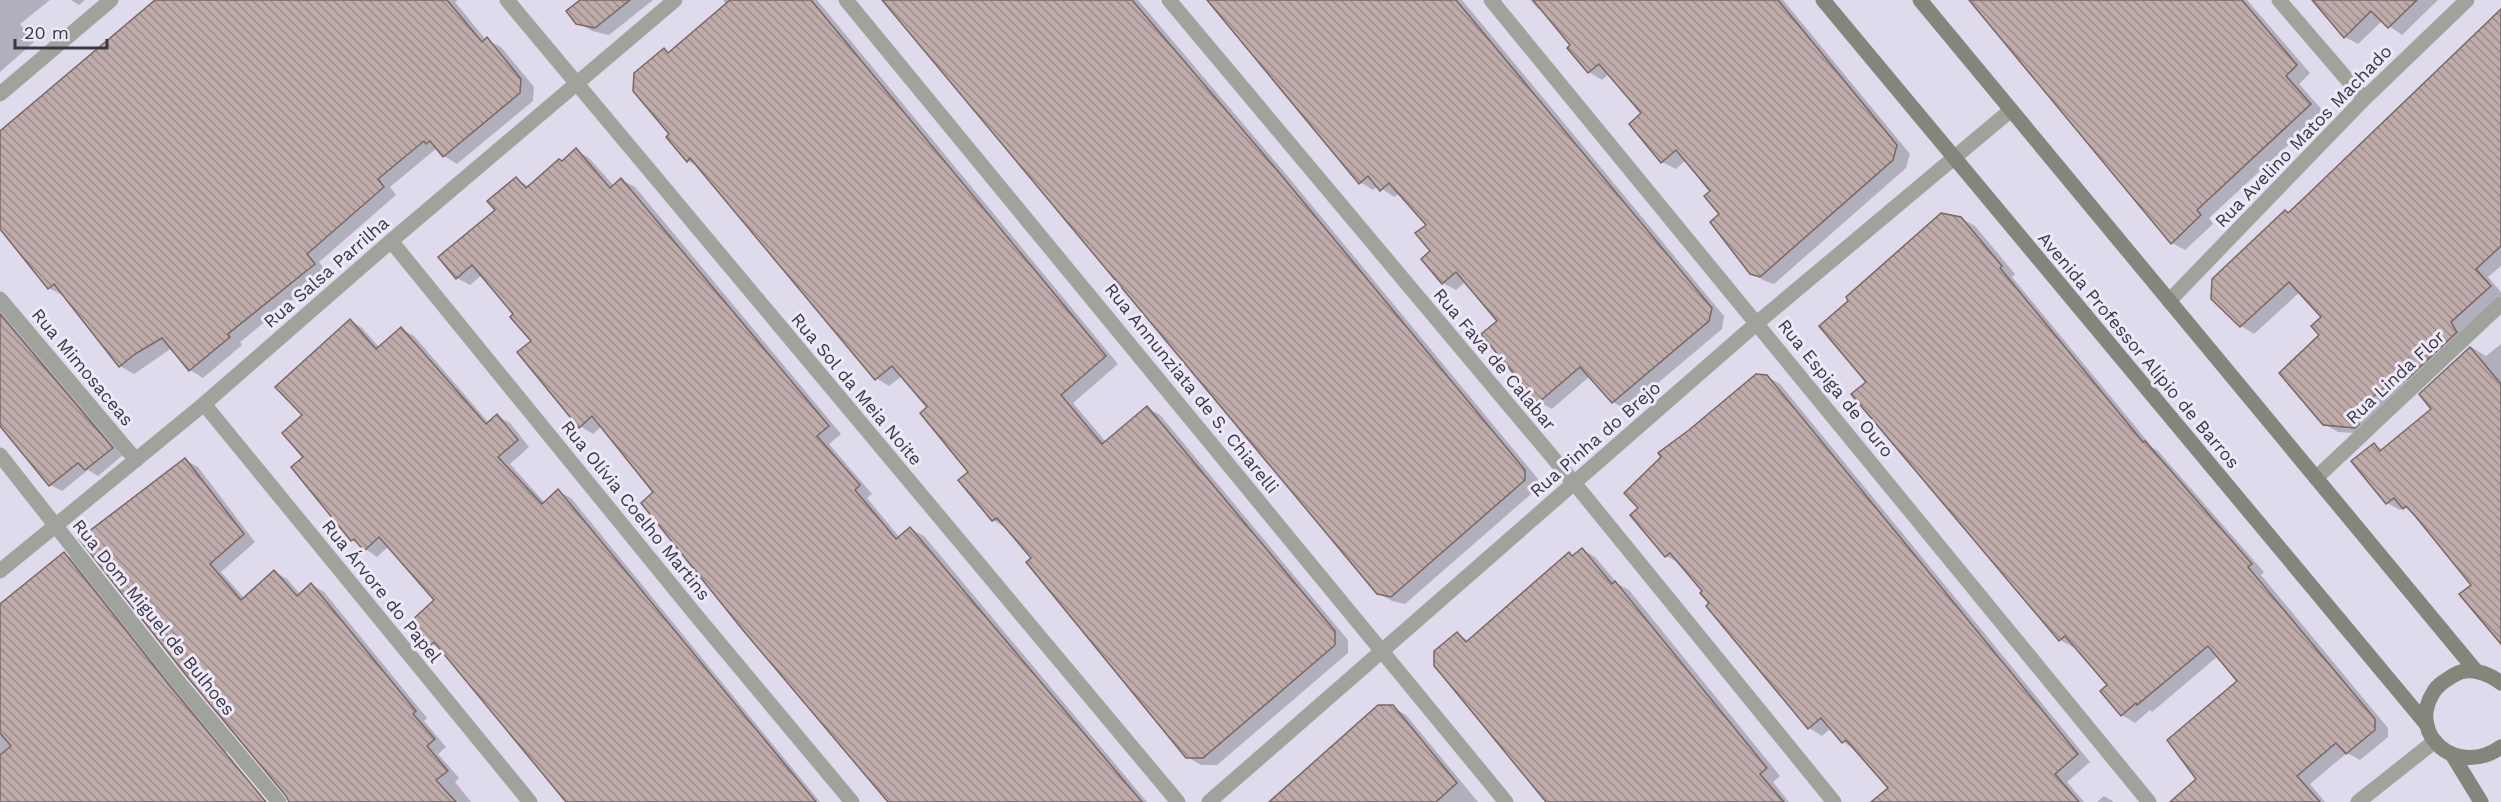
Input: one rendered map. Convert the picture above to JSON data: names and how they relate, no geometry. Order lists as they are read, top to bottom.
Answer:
{
  "streets": {
    "street": [
      "Rua Avelino Matos Machado",
      "Rua Salsa Parrilha",
      "Avenida Professor Alípio de Barros",
      "Rua Fava de Calabar",
      "Rua Mimosaceas",
      "Rua Linda Flor",
      "Rua Annunziata de S. Chiarelli",
      "Rua Espiga de Ouro",
      "Rua Sol da Meia Noite",
      "Rua Pinha do Brejo",
      "Rua Olívia Coelho Martins",
      "Rua Árvore do Papel",
      "Rua Dom Miguel de Bulhoes"
    ]
  },
  "crossings": [
    ["Rua Salsa Parrilha", "Rua Mimosaceas"],
    ["Rua Salsa Parrilha", "Rua Sol da Meia Noite"],
    ["Rua Salsa Parrilha", "Rua Olívia Coelho Martins"],
    ["Rua Salsa Parrilha", "Rua Árvore do Papel"],
    ["Rua Salsa Parrilha", "Rua Dom Miguel de Bulhoes"],
    ["Avenida Professor Alípio de Barros", "Rua Pinha do Brejo"],
    ["Rua Fava de Calabar", "Rua Pinha do Brejo"],
    ["Rua Annunziata de S. Chiarelli", "Rua Pinha do Brejo"],
    ["Rua Espiga de Ouro", "Rua Pinha do Brejo"]
  ],
  "scale_bar": "20 m"
}
